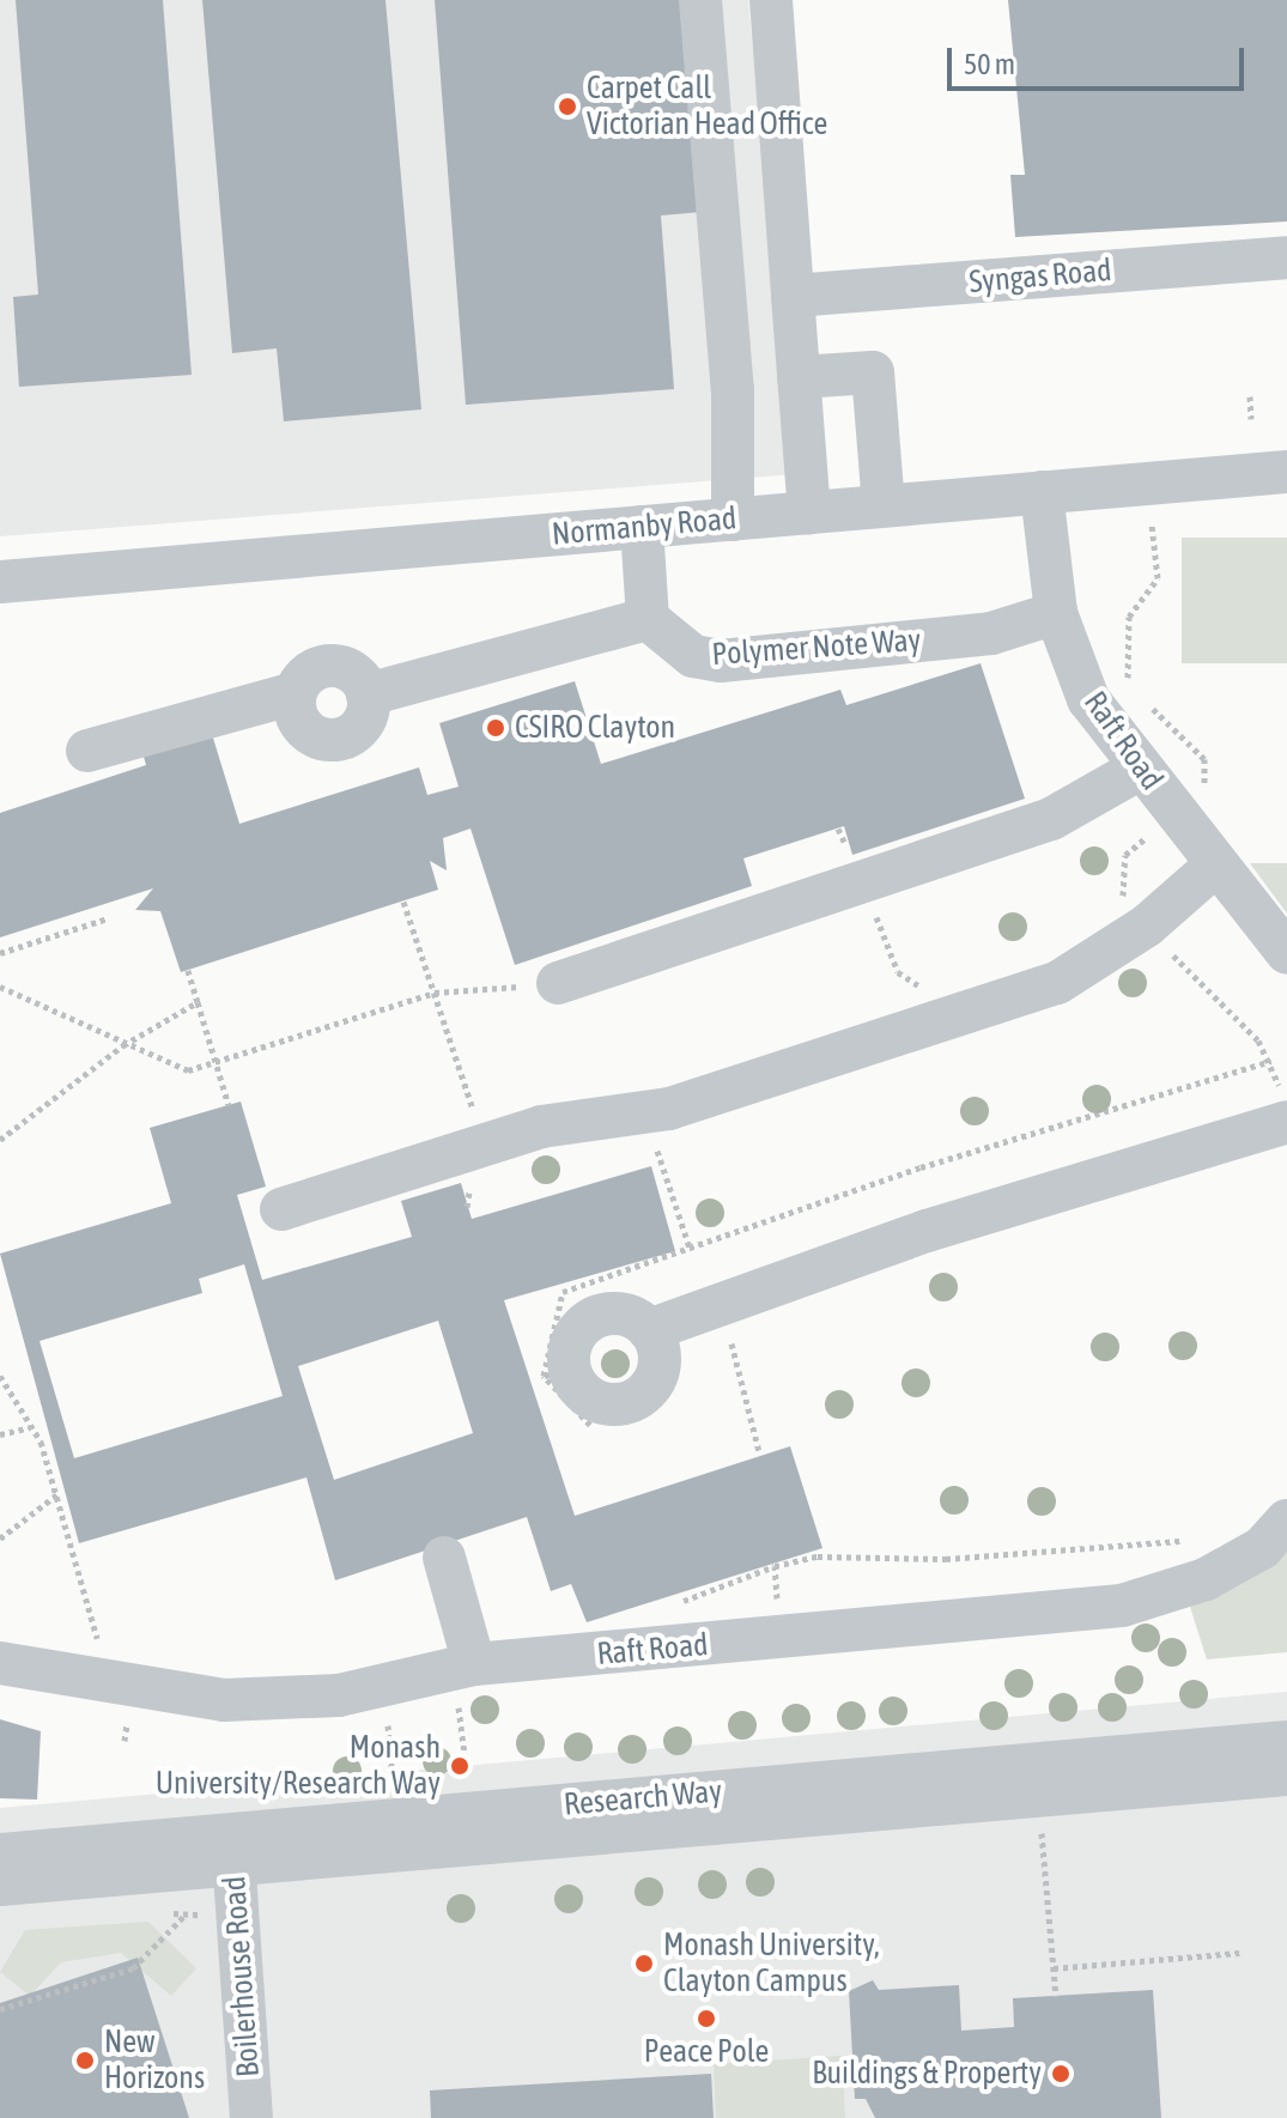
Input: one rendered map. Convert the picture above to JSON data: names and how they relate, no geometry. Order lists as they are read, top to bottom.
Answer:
{
  "streets": {
    "street": [
      "Syngas Road",
      "Normanby Road",
      "Polymer Note Way",
      "Raft Road",
      "Research Way",
      "Boilerhouse Road"
    ]
  },
  "crossings": [
    ["Normanby Road", "Raft Road"],
    ["Polymer Note Way", "Raft Road"],
    ["Research Way", "Boilerhouse Road"]
  ],
  "places": [
    "Carpet Call Victorian Head Office",
    "CSIRO Clayton",
    "Monash University/Research Way",
    "Monash University, Clayton Campus",
    "Peace Pole",
    "New Horizons",
    "Buildings & Property"
  ],
  "scale_bar": "50 m"
}
